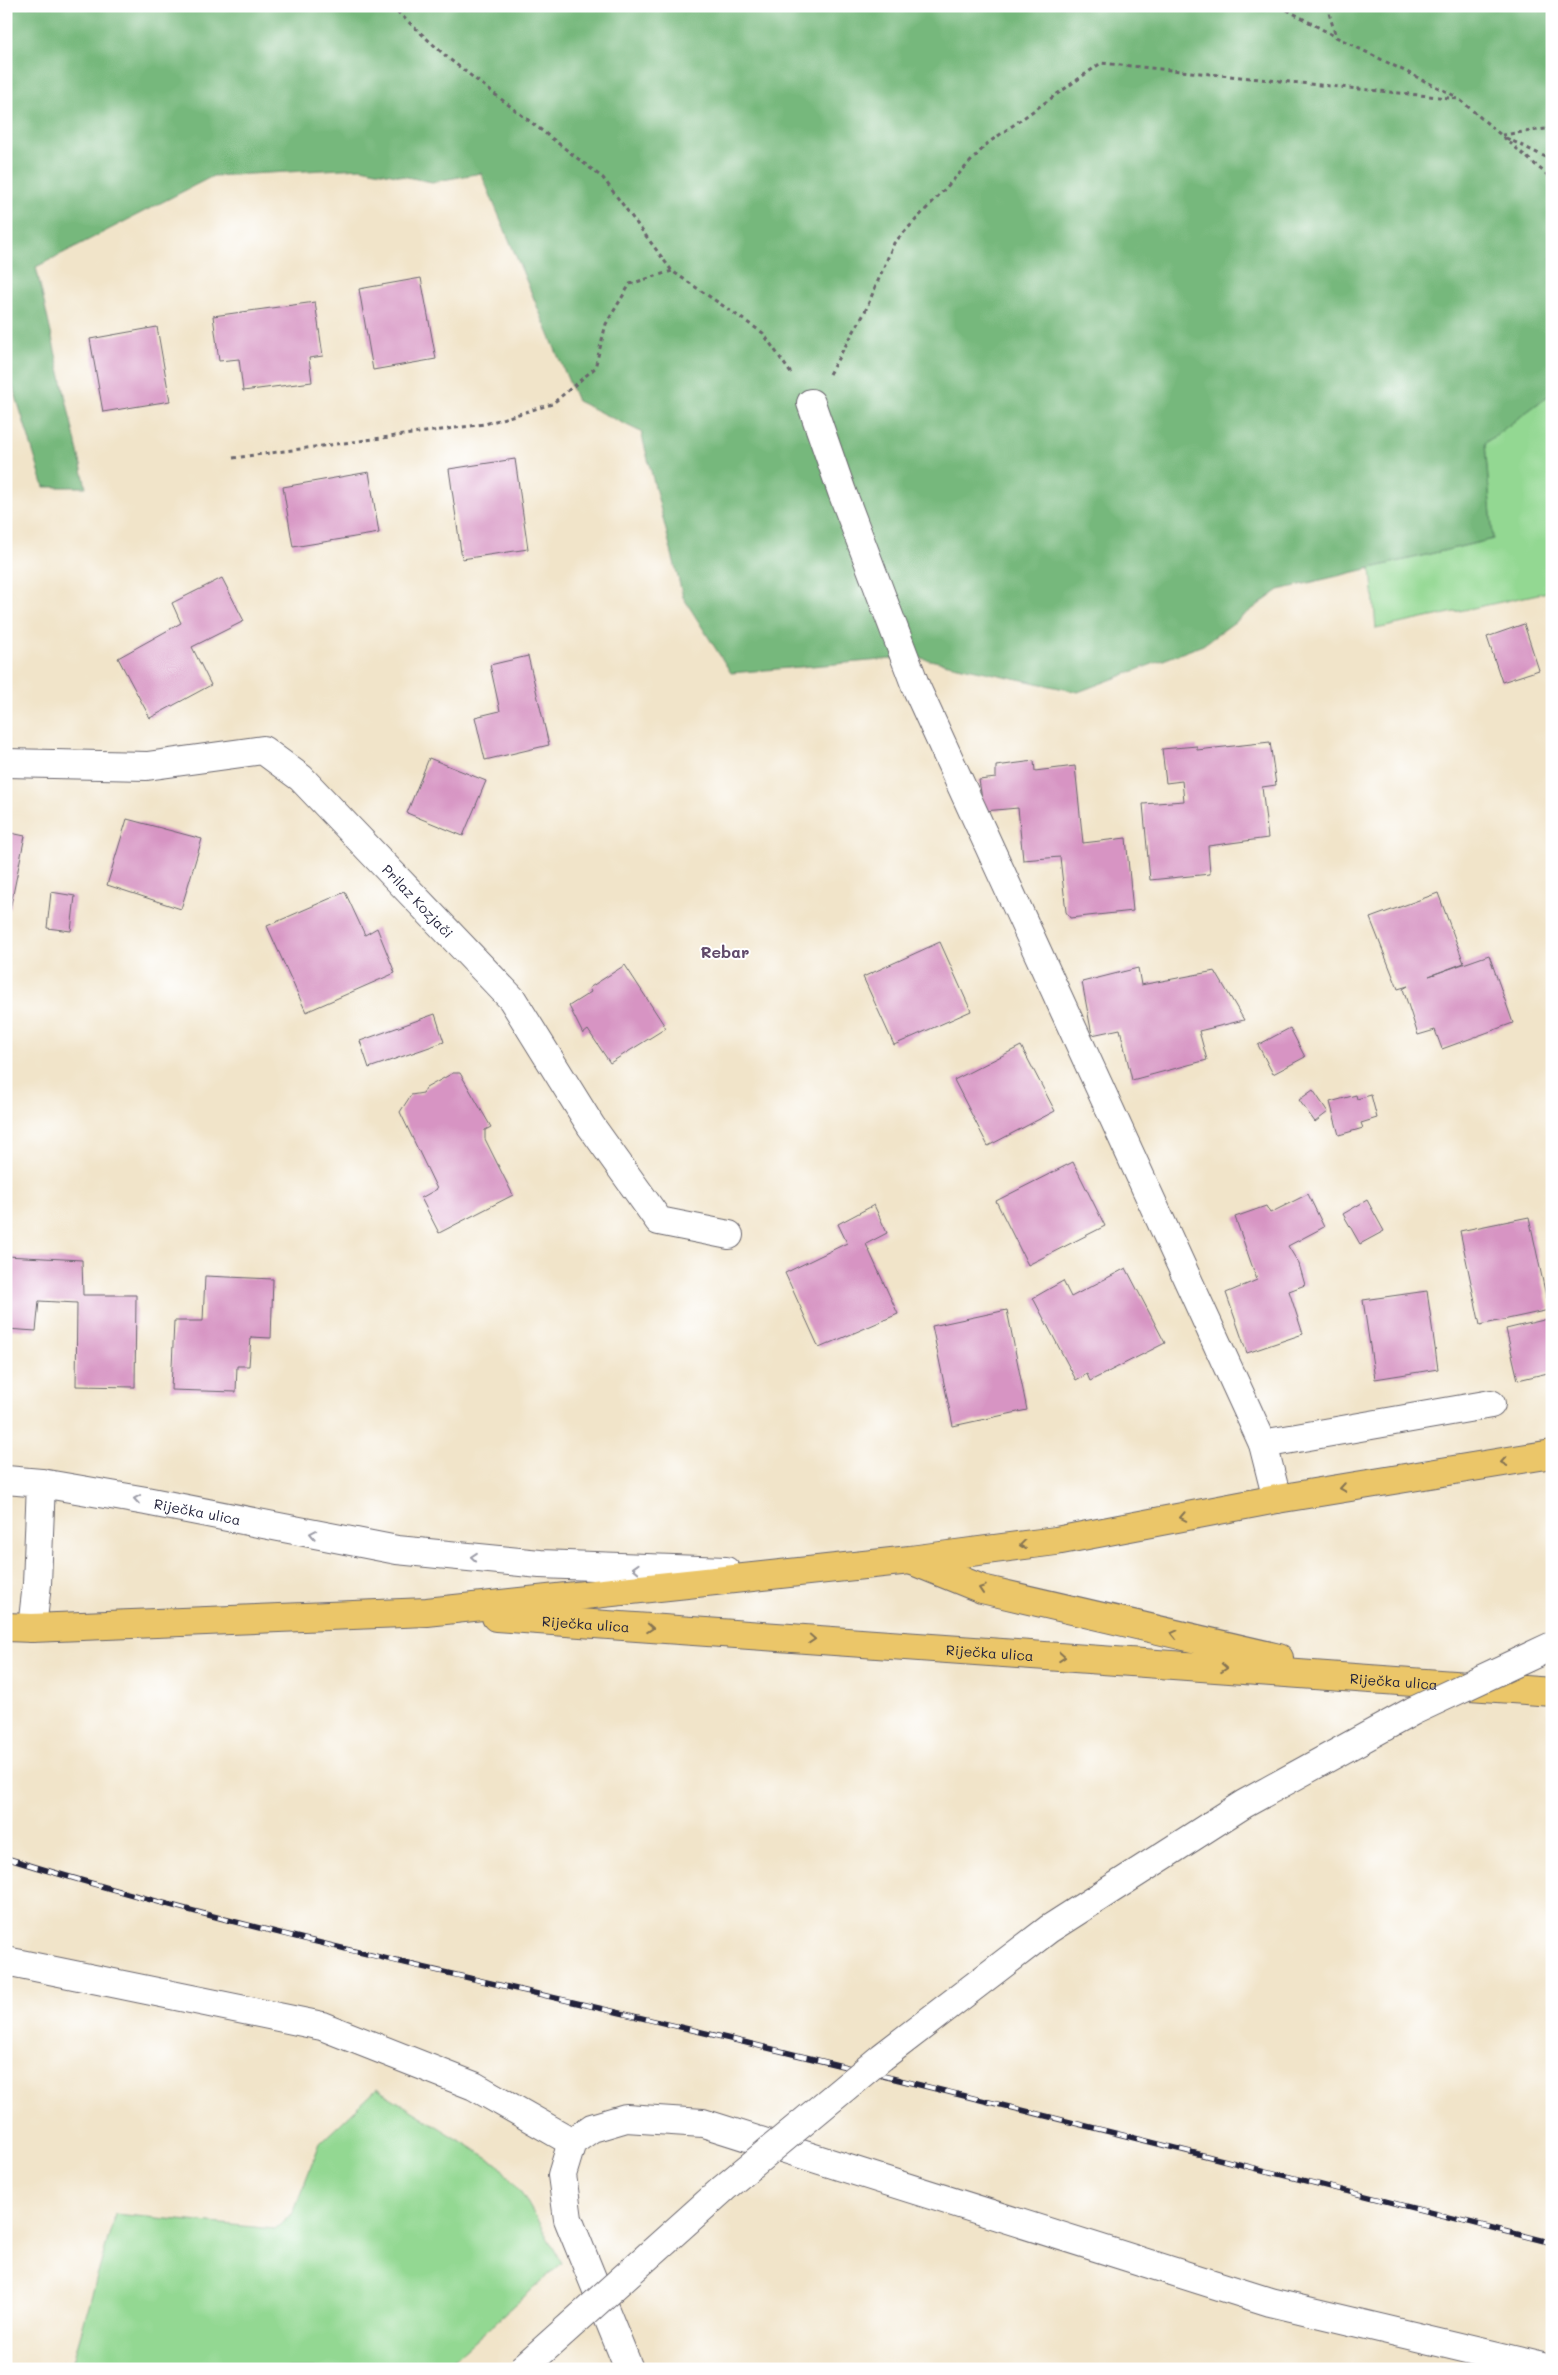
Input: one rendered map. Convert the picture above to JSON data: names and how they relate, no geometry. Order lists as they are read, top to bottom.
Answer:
{
  "streets": {
    "main road": ["Riječka ulica"],
    "street": ["Prilaz Kozjači"]
  },
  "districts": ["Rebar"]
}
